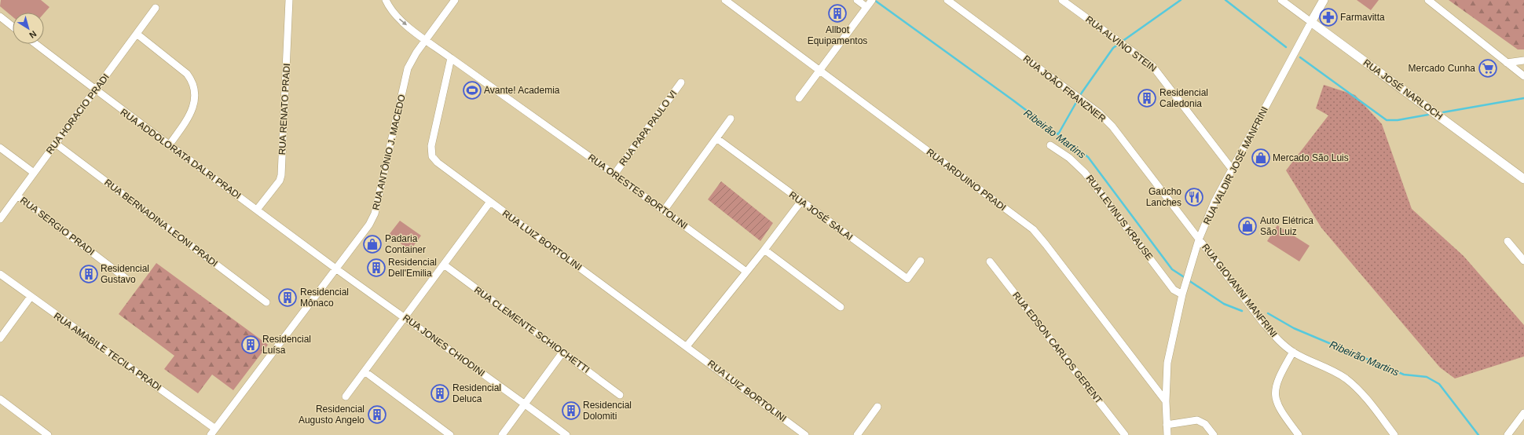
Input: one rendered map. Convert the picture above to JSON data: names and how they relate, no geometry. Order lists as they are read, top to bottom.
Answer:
{
  "streets": {
    "main road": ["RUA JOSÉ NARLOCH", "RUA VALDIR JOSÉ MANFRINI"],
    "street": [
      "RUA ALVINO STEIN",
      "RUA JOÃO FRANZNER",
      "RUA RENATO PRADI",
      "RUA HORACIO PRADI",
      "RUA PAPA PAULO VI",
      "RUA ANTÔNIO J. MACEDO",
      "RUA ADDOLORATA DALRI PRADI",
      "RUA ARDUINO PRADI",
      "RUA ORESTES BORTOLINI",
      "RUA JOSÉ SALAI",
      "RUA LEVINUS KRAUSE",
      "RUA BERNADINA LEONI PRADI",
      "RUA SERGIO PRADI",
      "RUA LUIZ BORTOLINI",
      "RUA GIOVANNI MANFRINI",
      "RUA CLEMENTE SCHIOCHETTI",
      "RUA JONES CHIODINI",
      "RUA EDSON CARLOS GERENT",
      "RUA AMABILE TECILA PRADI"
    ]
  },
  "crossings": [
    ["RUA ALVINO STEIN", "RUA VALDIR JOSÉ MANFRINI"],
    ["RUA JOÃO FRANZNER", "RUA VALDIR JOSÉ MANFRINI"],
    ["RUA JOÃO FRANZNER", "RUA GIOVANNI MANFRINI"],
    ["RUA JOSÉ NARLOCH", "RUA VALDIR JOSÉ MANFRINI"],
    ["RUA RENATO PRADI", "RUA ADDOLORATA DALRI PRADI"],
    ["RUA HORACIO PRADI", "RUA ADDOLORATA DALRI PRADI"],
    ["RUA HORACIO PRADI", "RUA BERNADINA LEONI PRADI"],
    ["RUA HORACIO PRADI", "RUA SERGIO PRADI"],
    ["RUA PAPA PAULO VI", "RUA ORESTES BORTOLINI"],
    ["RUA ANTÔNIO J. MACEDO", "RUA ADDOLORATA DALRI PRADI"],
    ["RUA ANTÔNIO J. MACEDO", "RUA JONES CHIODINI"],
    ["RUA ANTÔNIO J. MACEDO", "RUA AMABILE TECILA PRADI"],
    ["RUA ADDOLORATA DALRI PRADI", "RUA JONES CHIODINI"],
    ["RUA VALDIR JOSÉ MANFRINI", "RUA ARDUINO PRADI"],
    ["RUA VALDIR JOSÉ MANFRINI", "RUA LEVINUS KRAUSE"],
    ["RUA VALDIR JOSÉ MANFRINI", "RUA GIOVANNI MANFRINI"],
    ["RUA ORESTES BORTOLINI", "RUA LUIZ BORTOLINI"]
  ],
  "water": ["Ribeirão Martins"],
  "places": {
    "building": [
      "Allbot Equipamentos",
      "Residencial Caledonia",
      "Residencial Dell'Emilia",
      "Residencial Gustavo",
      "Residencial Mônaco",
      "Residencial Luísa",
      "Residencial Deluca",
      "Residencial Dolomiti",
      "Residencial Augusto Angelo"
    ],
    "pharmacy": ["Farmavitta"],
    "supermarket": ["Mercado Cunha"],
    "sports": ["Avante! Academia"],
    "shop": ["Mercado São Luis", "Auto Elétrica São Luiz", "Padaria Container"],
    "restaurant": ["Gaúcho Lanches"]
  },
  "north": "bottom right"
}
